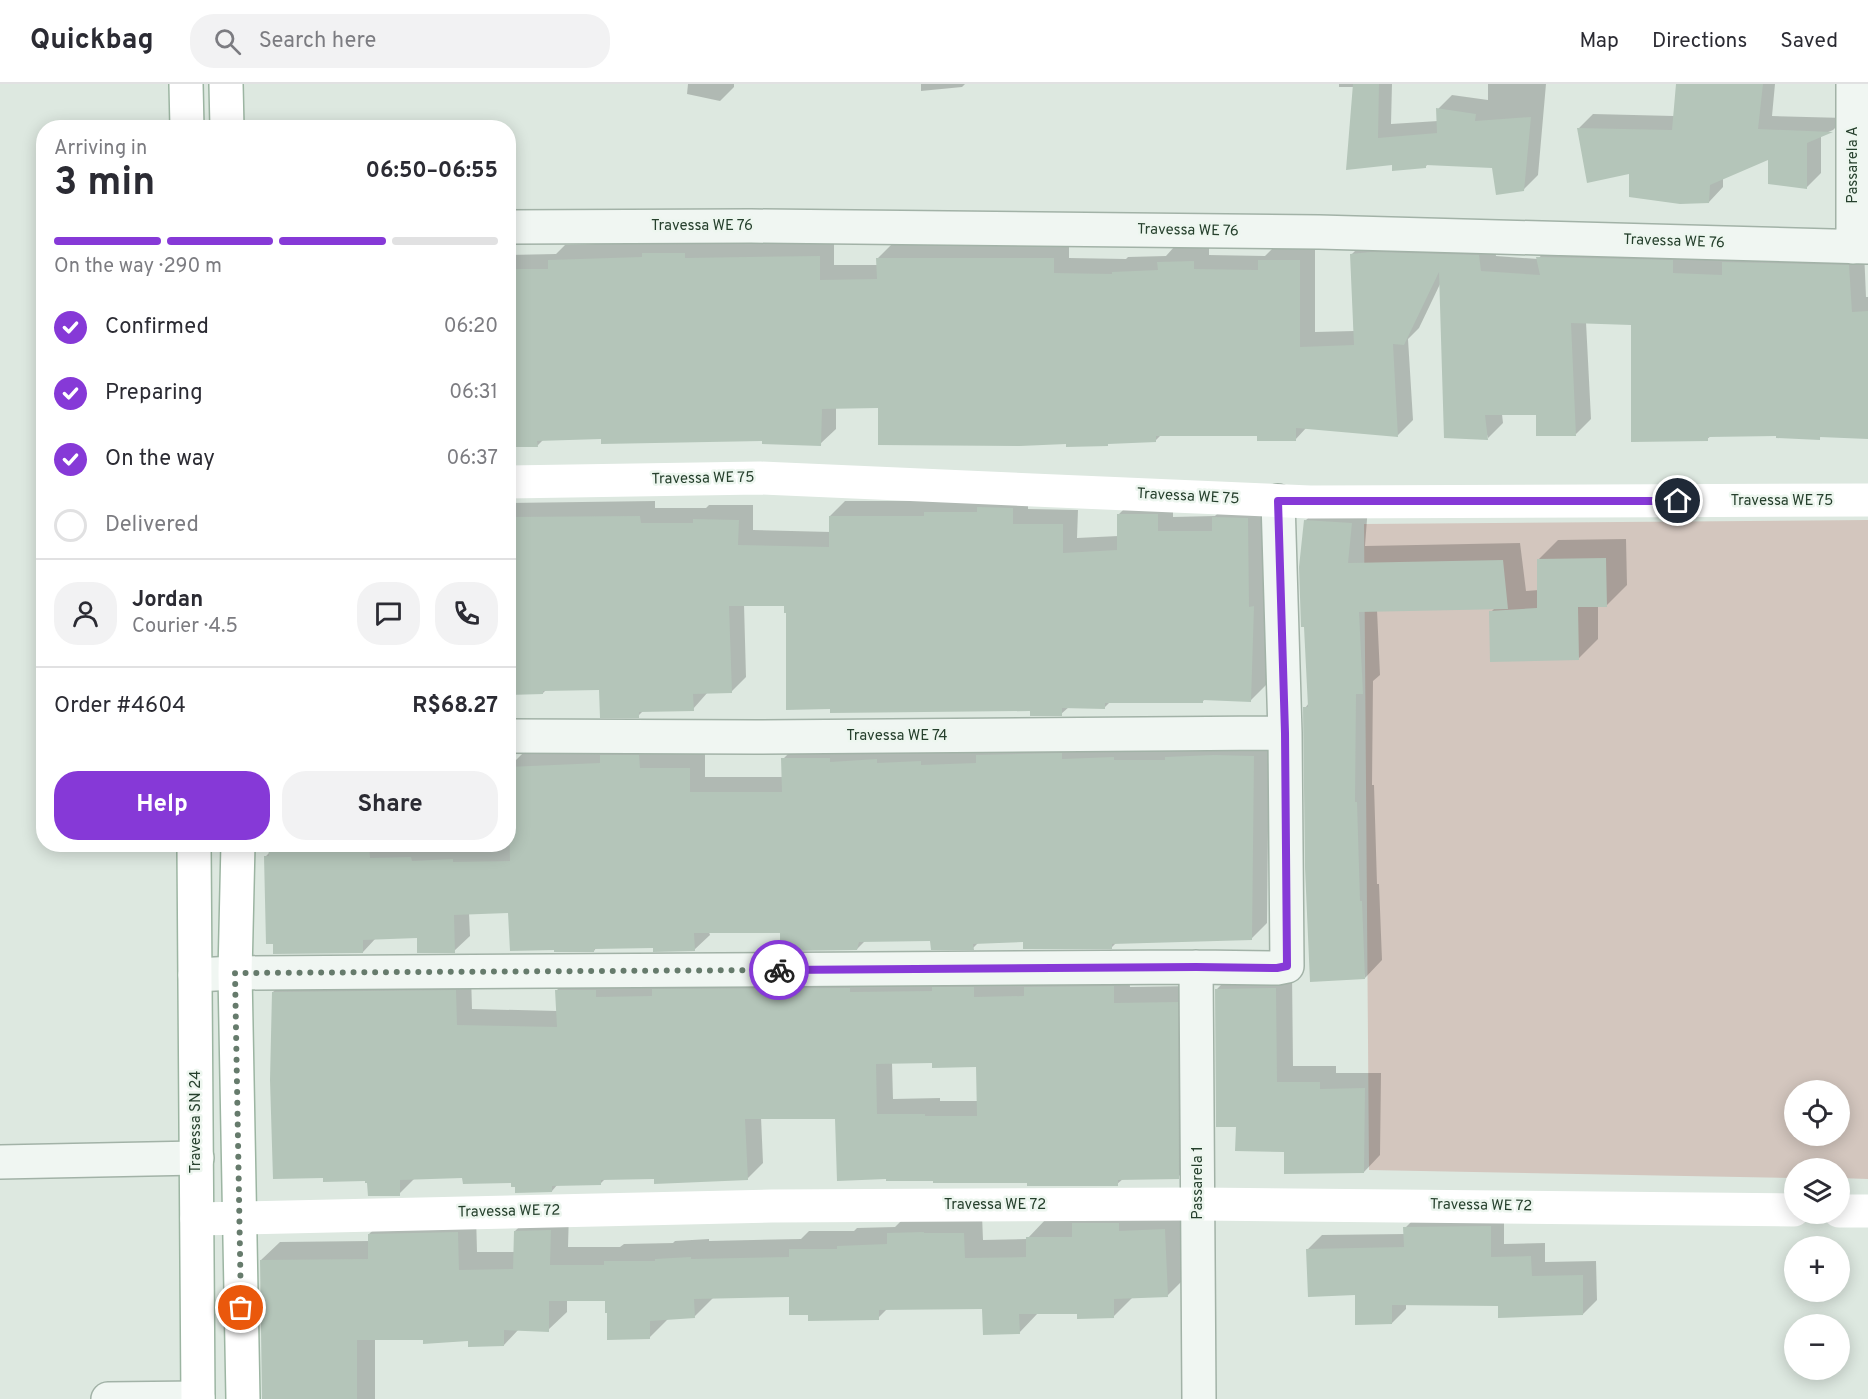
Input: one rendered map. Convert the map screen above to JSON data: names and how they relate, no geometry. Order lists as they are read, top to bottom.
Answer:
{
  "streets": {
    "main road": ["Travessa WE 75", "Travessa SN 24", "Travessa WE 72"],
    "street": [
      "Passarela A",
      "Travessa WE 76",
      "Travessa WE 74",
      "Passarela 1"
    ]
  },
  "crossings": [
    ["Passarela A", "Travessa WE 76"],
    ["Travessa SN 24", "Travessa WE 72"],
    ["Passarela 1", "Travessa WE 72"]
  ],
  "page": {
    "header": "Quickbag",
    "search": "Search here",
    "nav": ["Map", "Directions", "Saved"],
    "heading": ["3 min", "Arriving in", "06:50–06:55"],
    "panel": [
      "Jordan",
      "Courier · 4.5",
      "Order #4604",
      "R$68.27"
    ],
    "bar": "On the way · 290 m",
    "list": [
      ["Confirmed", "06:20"],
      ["Preparing", "06:31"],
      ["On the way", "06:37"],
      "Delivered"
    ],
    "buttons": ["Help", "Share"],
    "map_buttons": ["+", "−"]
  }
}
